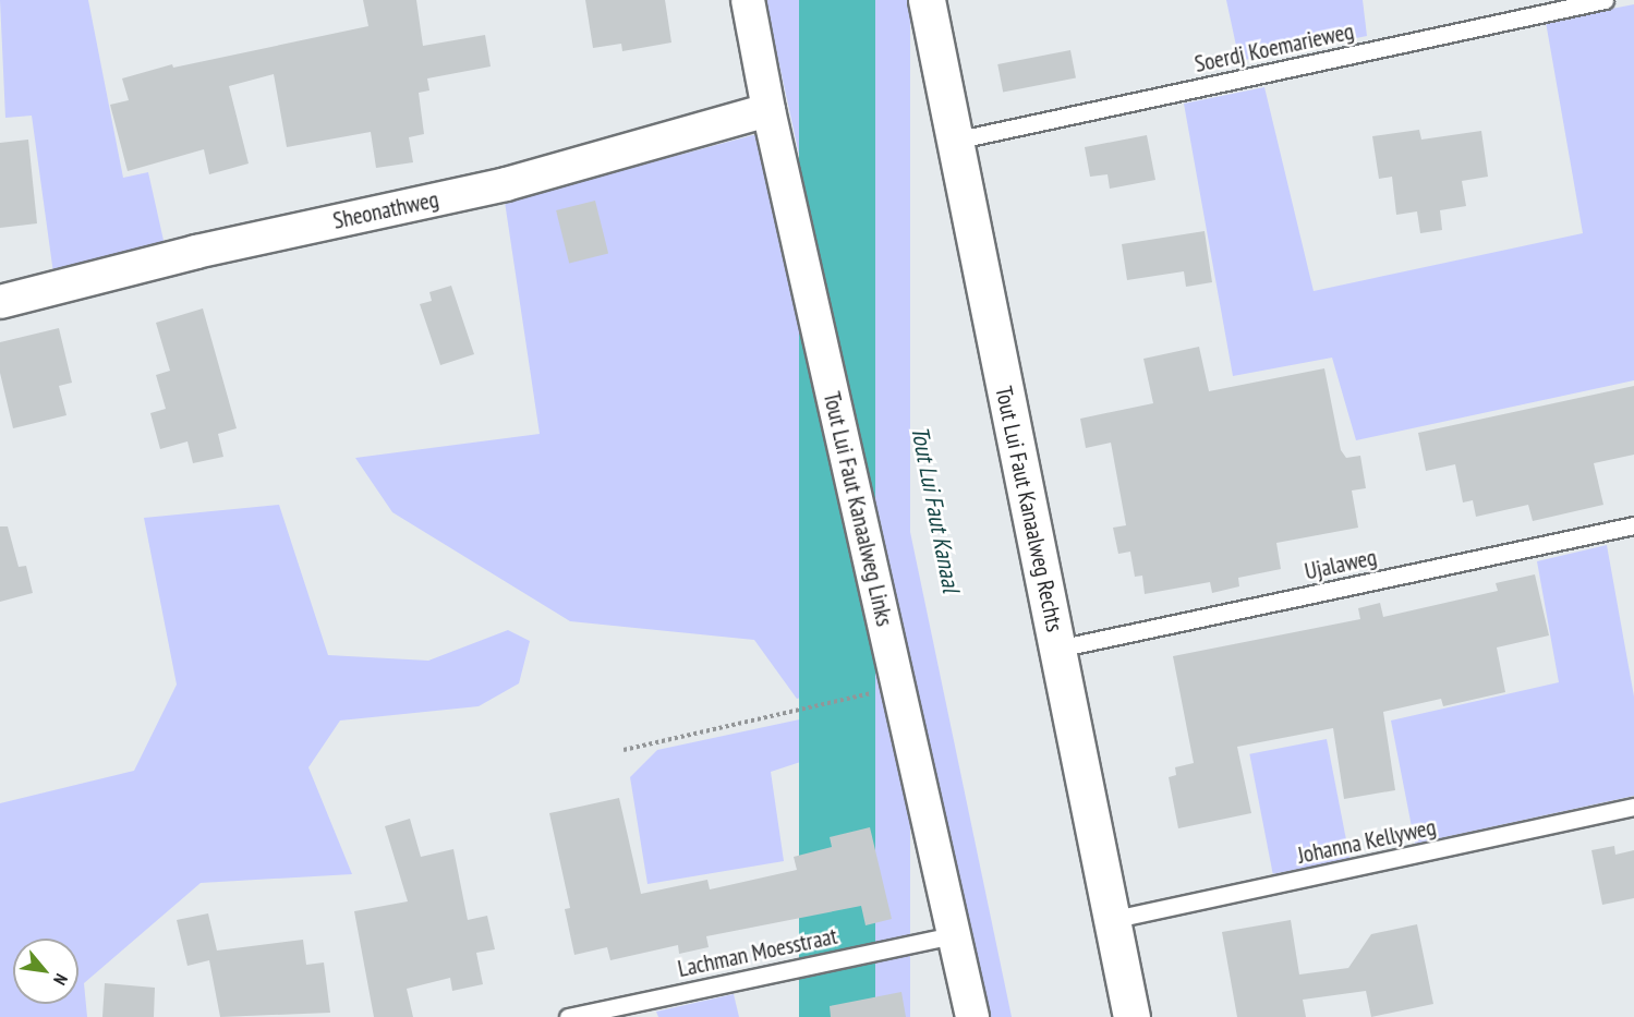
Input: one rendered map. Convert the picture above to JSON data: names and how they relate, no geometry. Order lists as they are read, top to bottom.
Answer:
{
  "streets": {
    "street": ["Sheonathweg", "Tout Lui Faut Kanaalweg Links", "Tout Lui Faut Kanaalweg Rechts"],
    "lane": [
      "Soerdj Koemarieweg",
      "Ujalaweg",
      "Johanna Kellyweg",
      "Lachman Moesstraat"
    ]
  },
  "crossings": [
    ["Soerdj Koemarieweg", "Tout Lui Faut Kanaalweg Rechts"],
    ["Sheonathweg", "Tout Lui Faut Kanaalweg Links"],
    ["Tout Lui Faut Kanaalweg Links", "Lachman Moesstraat"],
    ["Tout Lui Faut Kanaalweg Rechts", "Ujalaweg"],
    ["Tout Lui Faut Kanaalweg Rechts", "Johanna Kellyweg"]
  ],
  "water": ["Tout Lui Faut Kanaal"],
  "north": "bottom right"
}
